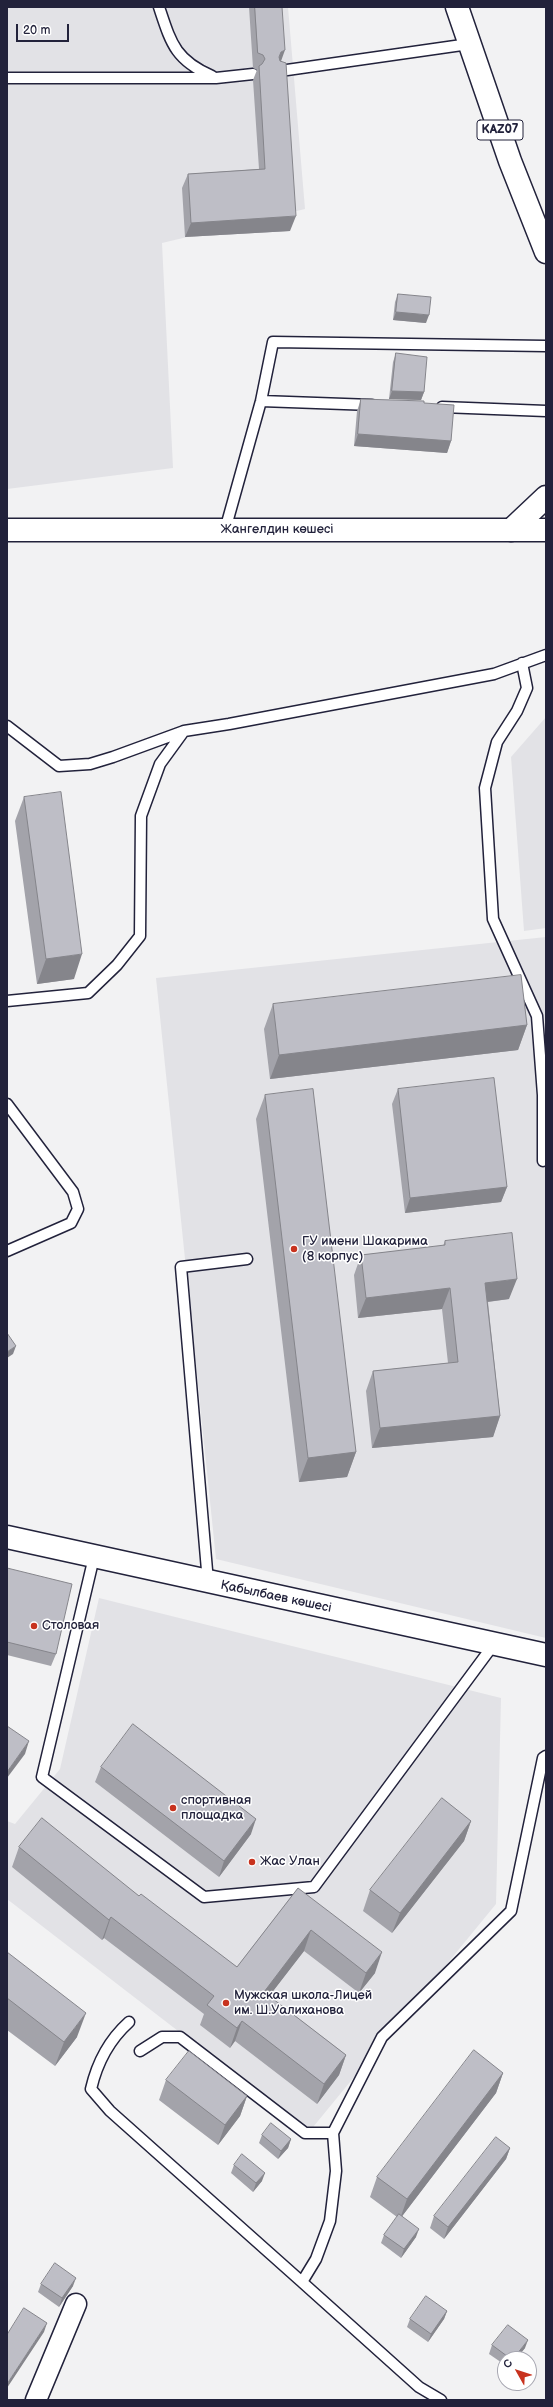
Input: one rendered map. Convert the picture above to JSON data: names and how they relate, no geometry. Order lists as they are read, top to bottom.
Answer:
{
  "streets": {
    "main road": ["KAZ07", "Жангелдин көшесі", "Қабылбаев көшесі"]
  },
  "places": [
    "ГУ имени Шакарима (8 корпус)",
    "Столовая",
    "спортивная площадка",
    "Жас Улан",
    "Мужская школа-Лицей им. Ш.Уалиханова"
  ],
  "scale_bar": "20 m",
  "north": "top left"
}
